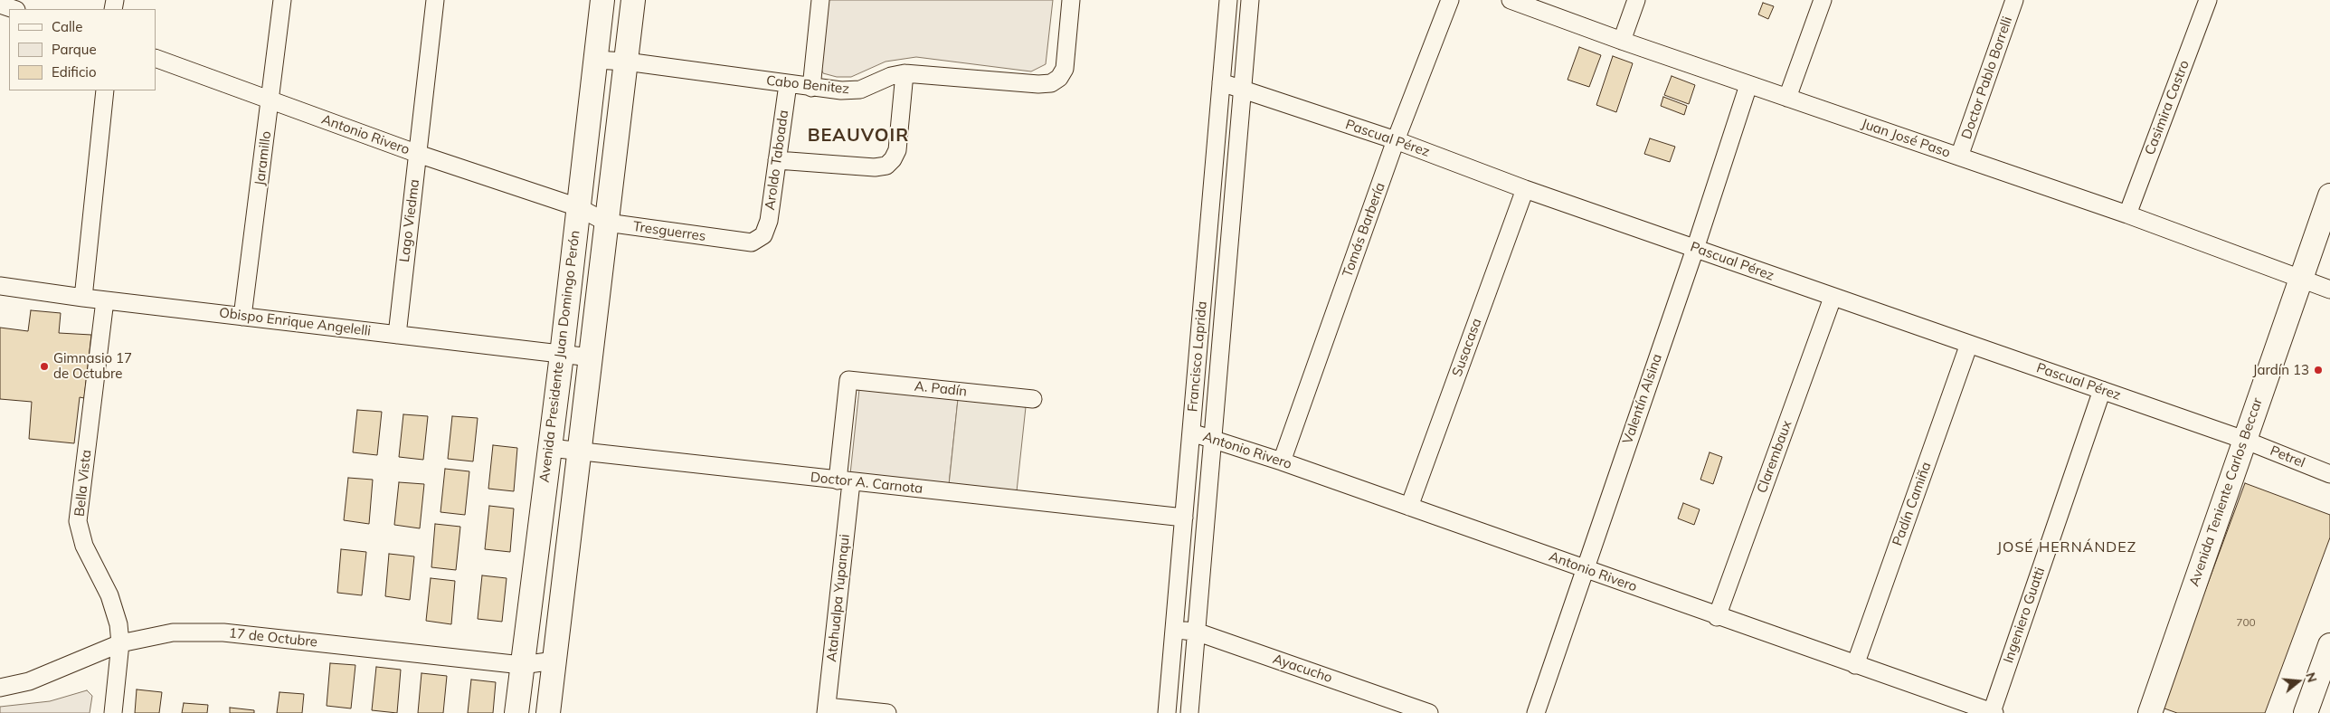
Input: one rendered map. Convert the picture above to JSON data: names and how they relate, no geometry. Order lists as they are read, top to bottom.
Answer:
{
  "streets": {
    "main road": ["Avenida Presidente Juan Domingo Perón", "Avenida Teniente Carlos Beccar"],
    "street": [
      "Doctor Pablo Borrelli",
      "Cabo Benitez",
      "Casimira Castro",
      "Antonio Rivero",
      "Pascual Pérez",
      "Juan José Paso",
      "Jaramillo",
      "Aroldo Taboada",
      "Lago Viedma",
      "Tomás Barbería",
      "Tresguerres",
      "Obispo Enrique Angelelli",
      "Susacasa",
      "Francisco Laprida",
      "A. Padín",
      "Valentín Alsina",
      "Clarembaux",
      "Petrel",
      "Bella Vista",
      "Doctor A. Carnota",
      "Padín Camiña",
      "Atahualpa Yupanqui",
      "Ingeniero Guatti",
      "17 de Octubre",
      "Ayacucho"
    ]
  },
  "crossings": [
    ["Doctor Pablo Borrelli", "Juan José Paso"],
    ["Cabo Benitez", "Aroldo Taboada"],
    ["Cabo Benitez", "Avenida Presidente Juan Domingo Perón"],
    ["Casimira Castro", "Juan José Paso"],
    ["Antonio Rivero", "Jaramillo"],
    ["Antonio Rivero", "Lago Viedma"],
    ["Antonio Rivero", "Tomás Barbería"],
    ["Antonio Rivero", "Tresguerres"],
    ["Antonio Rivero", "Susacasa"],
    ["Antonio Rivero", "Avenida Presidente Juan Domingo Perón"],
    ["Antonio Rivero", "Francisco Laprida"],
    ["Antonio Rivero", "Valentín Alsina"],
    ["Antonio Rivero", "Clarembaux"],
    ["Antonio Rivero", "Padín Camiña"],
    ["Antonio Rivero", "Ingeniero Guatti"],
    ["Pascual Pérez", "Tomás Barbería"],
    ["Pascual Pérez", "Susacasa"],
    ["Pascual Pérez", "Francisco Laprida"],
    ["Pascual Pérez", "Valentín Alsina"],
    ["Pascual Pérez", "Clarembaux"],
    ["Pascual Pérez", "Petrel"],
    ["Pascual Pérez", "Avenida Teniente Carlos Beccar"],
    ["Pascual Pérez", "Padín Camiña"],
    ["Pascual Pérez", "Ingeniero Guatti"],
    ["Juan José Paso", "Valentín Alsina"],
    ["Juan José Paso", "Avenida Teniente Carlos Beccar"],
    ["Jaramillo", "Obispo Enrique Angelelli"],
    ["Aroldo Taboada", "Tresguerres"],
    ["Lago Viedma", "Obispo Enrique Angelelli"],
    ["Tresguerres", "Avenida Presidente Juan Domingo Perón"],
    ["Obispo Enrique Angelelli", "Avenida Presidente Juan Domingo Perón"],
    ["Obispo Enrique Angelelli", "Bella Vista"],
    ["Avenida Presidente Juan Domingo Perón", "Doctor A. Carnota"],
    ["Avenida Presidente Juan Domingo Perón", "17 de Octubre"],
    ["Francisco Laprida", "Doctor A. Carnota"],
    ["Francisco Laprida", "Ayacucho"],
    ["A. Padín", "Atahualpa Yupanqui"],
    ["Petrel", "Avenida Teniente Carlos Beccar"],
    ["Bella Vista", "17 de Octubre"],
    ["Doctor A. Carnota", "Atahualpa Yupanqui"]
  ],
  "districts": ["BEAUVOIR", "JOSÉ HERNÁNDEZ"],
  "places": ["Gimnasio 17 de Octubre", "Jardín 13"],
  "house_numbers": ["700"],
  "legend": ["Calle", "Parque", "Edificio"],
  "north": "right"
}
